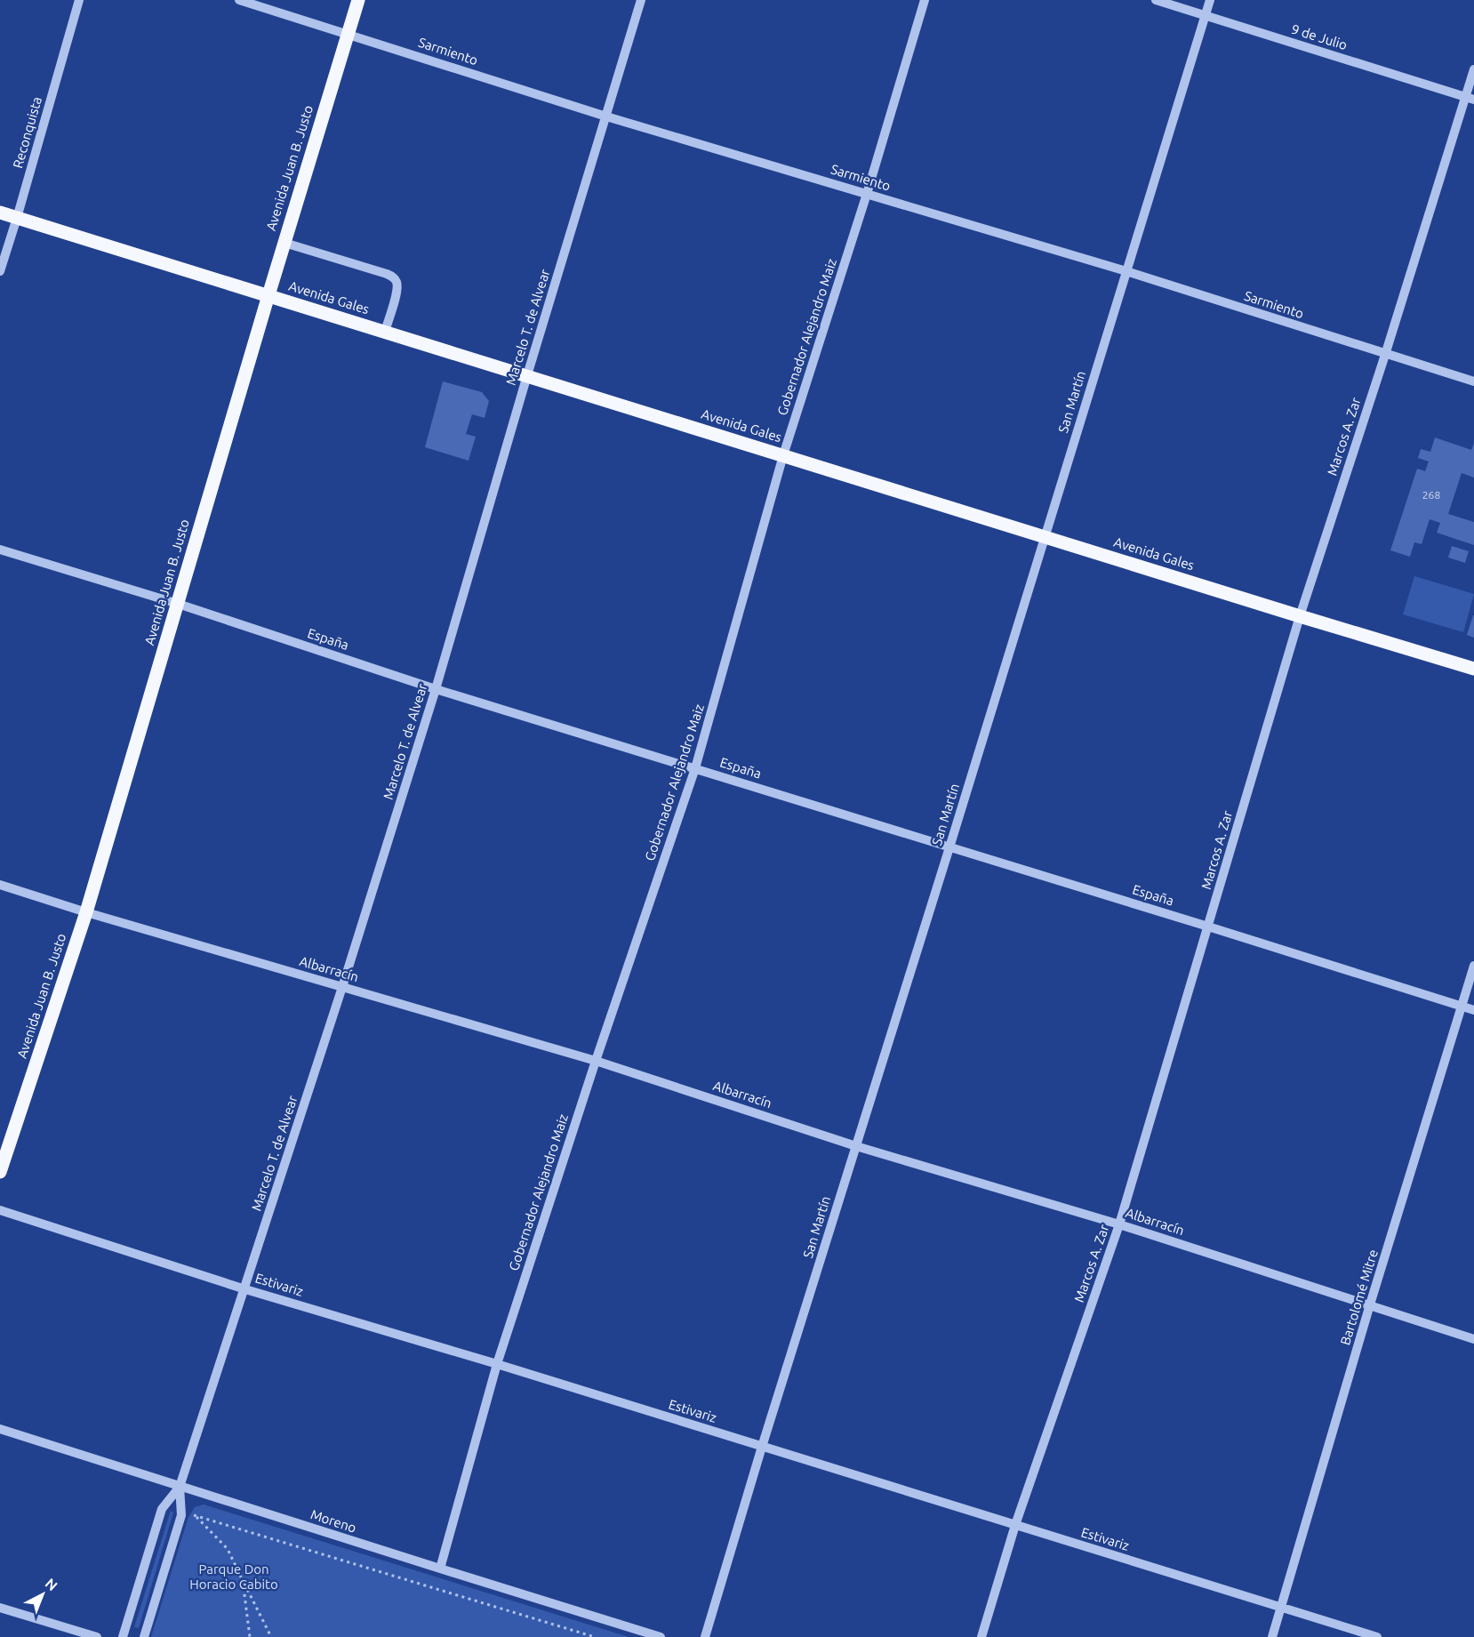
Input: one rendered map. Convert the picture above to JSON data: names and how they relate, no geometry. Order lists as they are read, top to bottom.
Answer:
{
  "streets": {
    "main road": ["Avenida Juan B. Justo", "Avenida Gales"],
    "street": [
      "9 de Julio",
      "Sarmiento",
      "Reconquista",
      "Marcelo T. de Alvear",
      "Gobernador Alejandro Maiz",
      "San Martín",
      "Marcos A. Zar",
      "España",
      "Albarracín",
      "Estivariz",
      "Bartolomé Mitre",
      "Moreno"
    ]
  },
  "crossings": [
    ["9 de Julio", "San Martín"],
    ["9 de Julio", "Marcos A. Zar"],
    ["Sarmiento", "Avenida Juan B. Justo"],
    ["Sarmiento", "Marcelo T. de Alvear"],
    ["Sarmiento", "Gobernador Alejandro Maiz"],
    ["Sarmiento", "San Martín"],
    ["Sarmiento", "Marcos A. Zar"],
    ["Reconquista", "Avenida Gales"],
    ["Avenida Juan B. Justo", "Avenida Gales"],
    ["Avenida Juan B. Justo", "España"],
    ["Avenida Juan B. Justo", "Albarracín"],
    ["Avenida Gales", "Marcelo T. de Alvear"],
    ["Avenida Gales", "Gobernador Alejandro Maiz"],
    ["Avenida Gales", "San Martín"],
    ["Avenida Gales", "Marcos A. Zar"],
    ["Marcelo T. de Alvear", "España"],
    ["Marcelo T. de Alvear", "Albarracín"],
    ["Marcelo T. de Alvear", "Estivariz"],
    ["Marcelo T. de Alvear", "Moreno"],
    ["Gobernador Alejandro Maiz", "España"],
    ["Gobernador Alejandro Maiz", "Albarracín"],
    ["Gobernador Alejandro Maiz", "Estivariz"],
    ["Gobernador Alejandro Maiz", "Moreno"],
    ["San Martín", "España"],
    ["San Martín", "Albarracín"],
    ["San Martín", "Estivariz"],
    ["Marcos A. Zar", "España"],
    ["Marcos A. Zar", "Albarracín"],
    ["Marcos A. Zar", "Estivariz"],
    ["España", "Bartolomé Mitre"],
    ["Albarracín", "Bartolomé Mitre"],
    ["Estivariz", "Bartolomé Mitre"]
  ],
  "parks": ["Parque Don Horacio Cabito"],
  "house_numbers": ["268"],
  "north": "top right"
}
